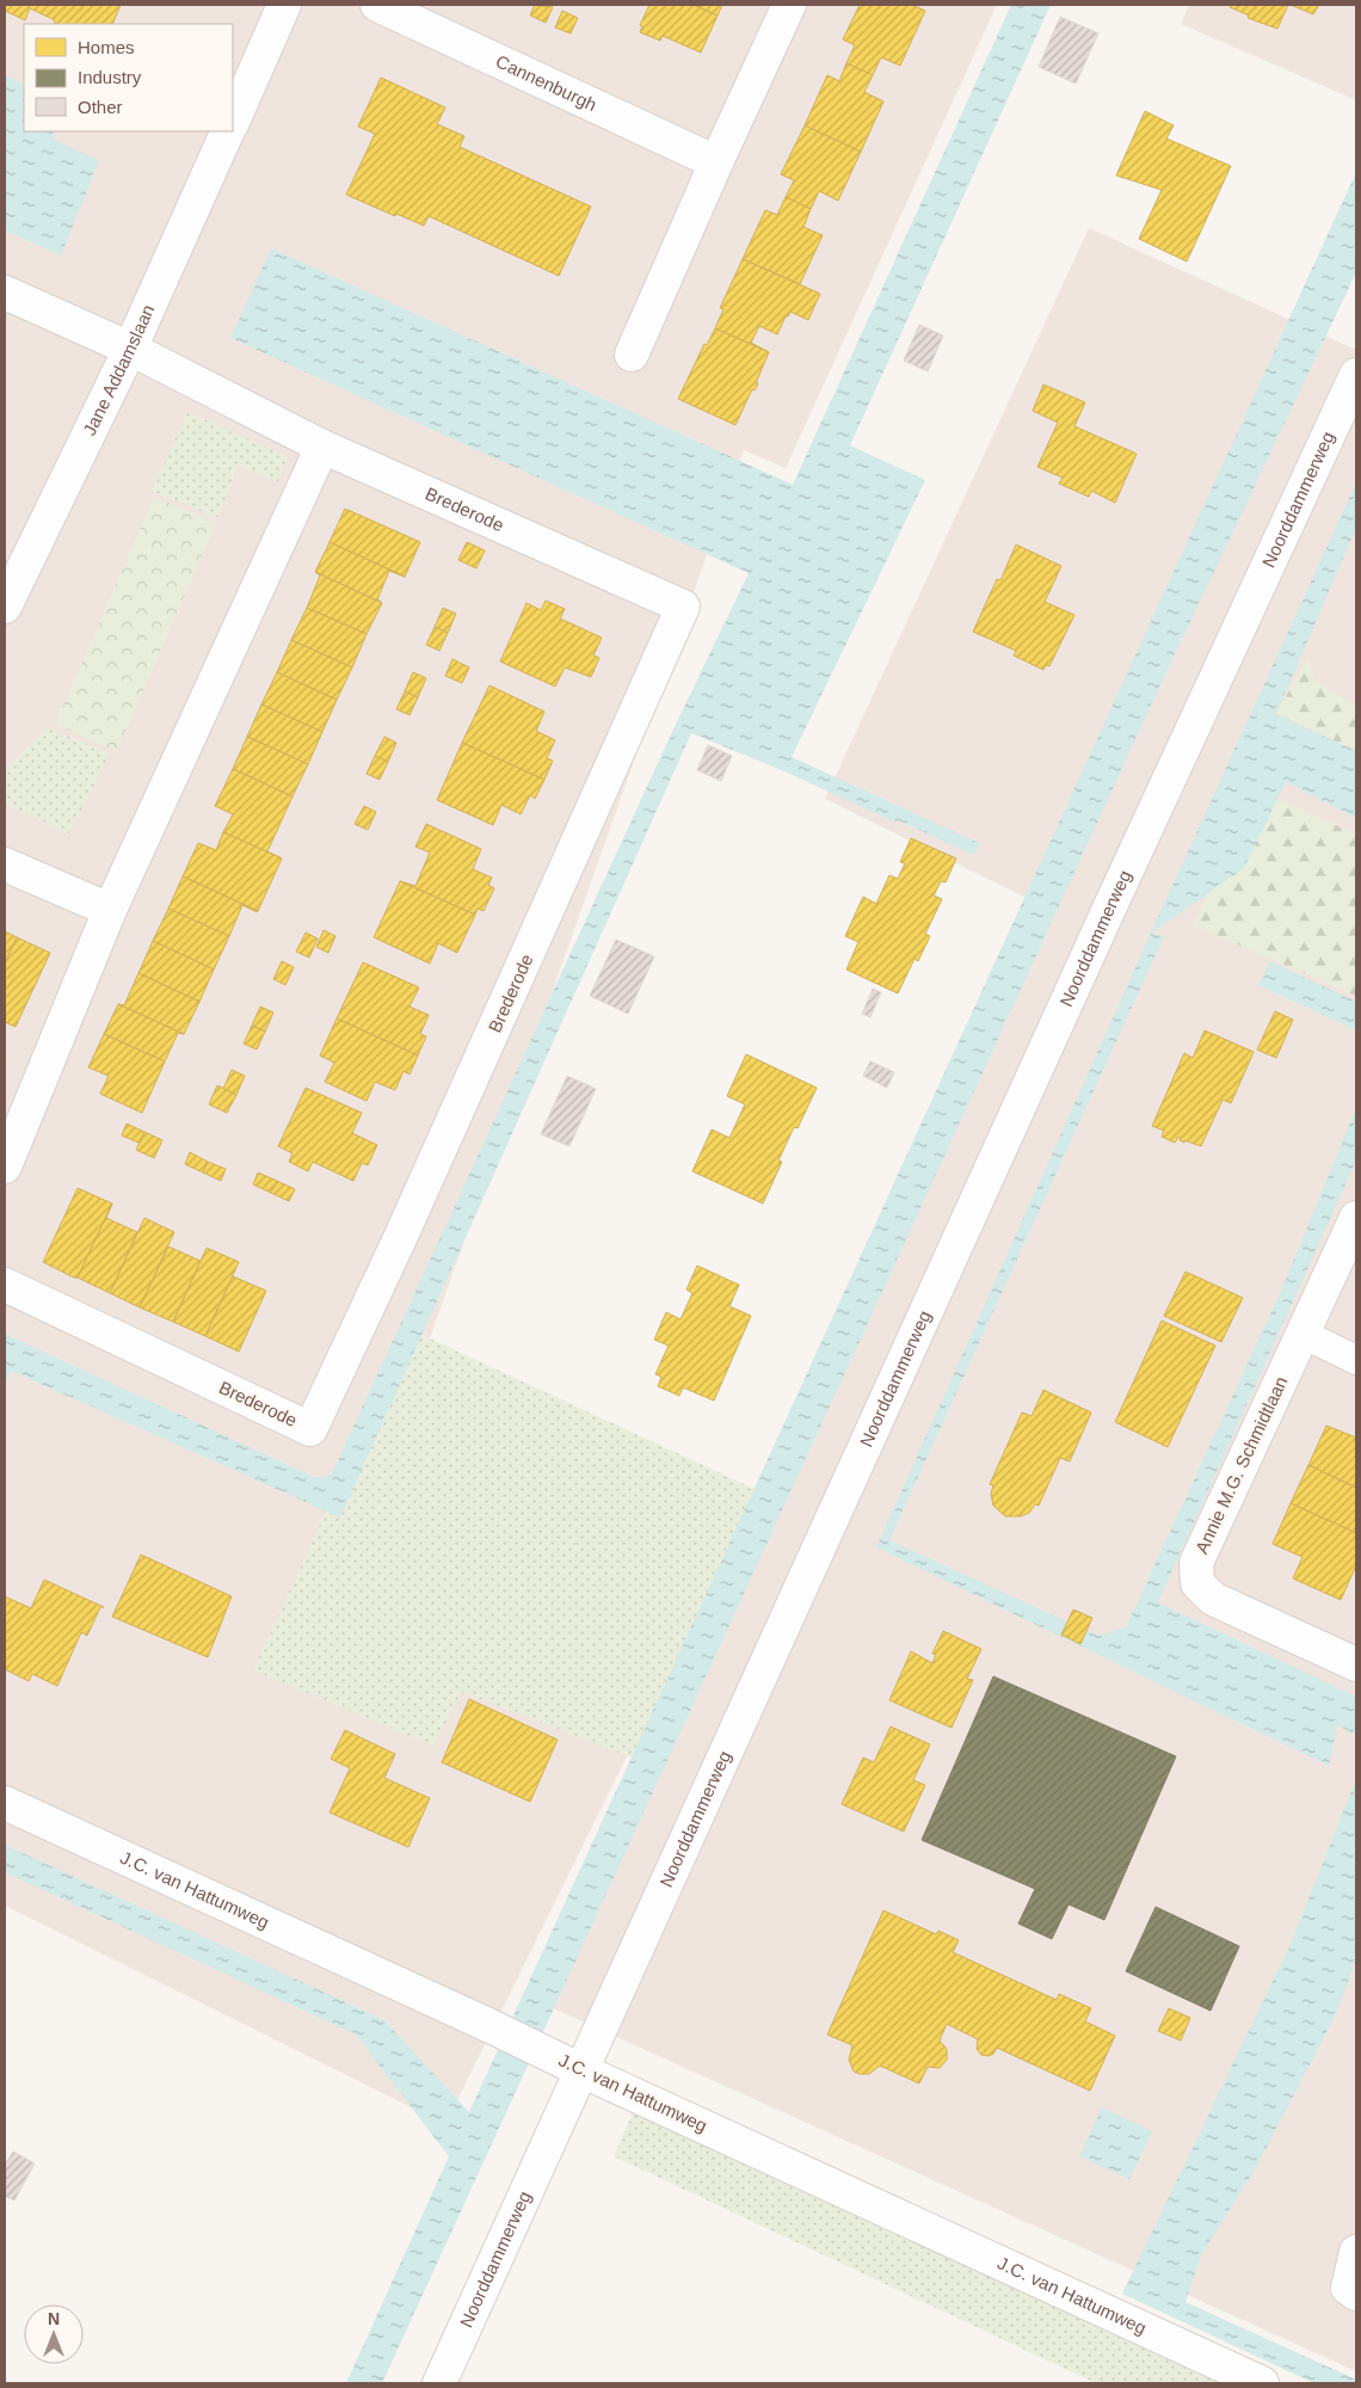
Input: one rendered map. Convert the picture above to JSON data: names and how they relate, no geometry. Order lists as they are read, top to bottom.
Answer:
{
  "streets": {
    "street": [
      "Cannenburgh",
      "Jane Addamslaan",
      "Noorddammerweg",
      "Brederode",
      "Annie M.G. Schmidtlaan",
      "J.C. van Hattumweg"
    ]
  },
  "crossings": [
    ["Jane Addamslaan", "Brederode"],
    ["Noorddammerweg", "J.C. van Hattumweg"]
  ],
  "legend": ["Homes", "Industry", "Other"],
  "north": "top"
}
